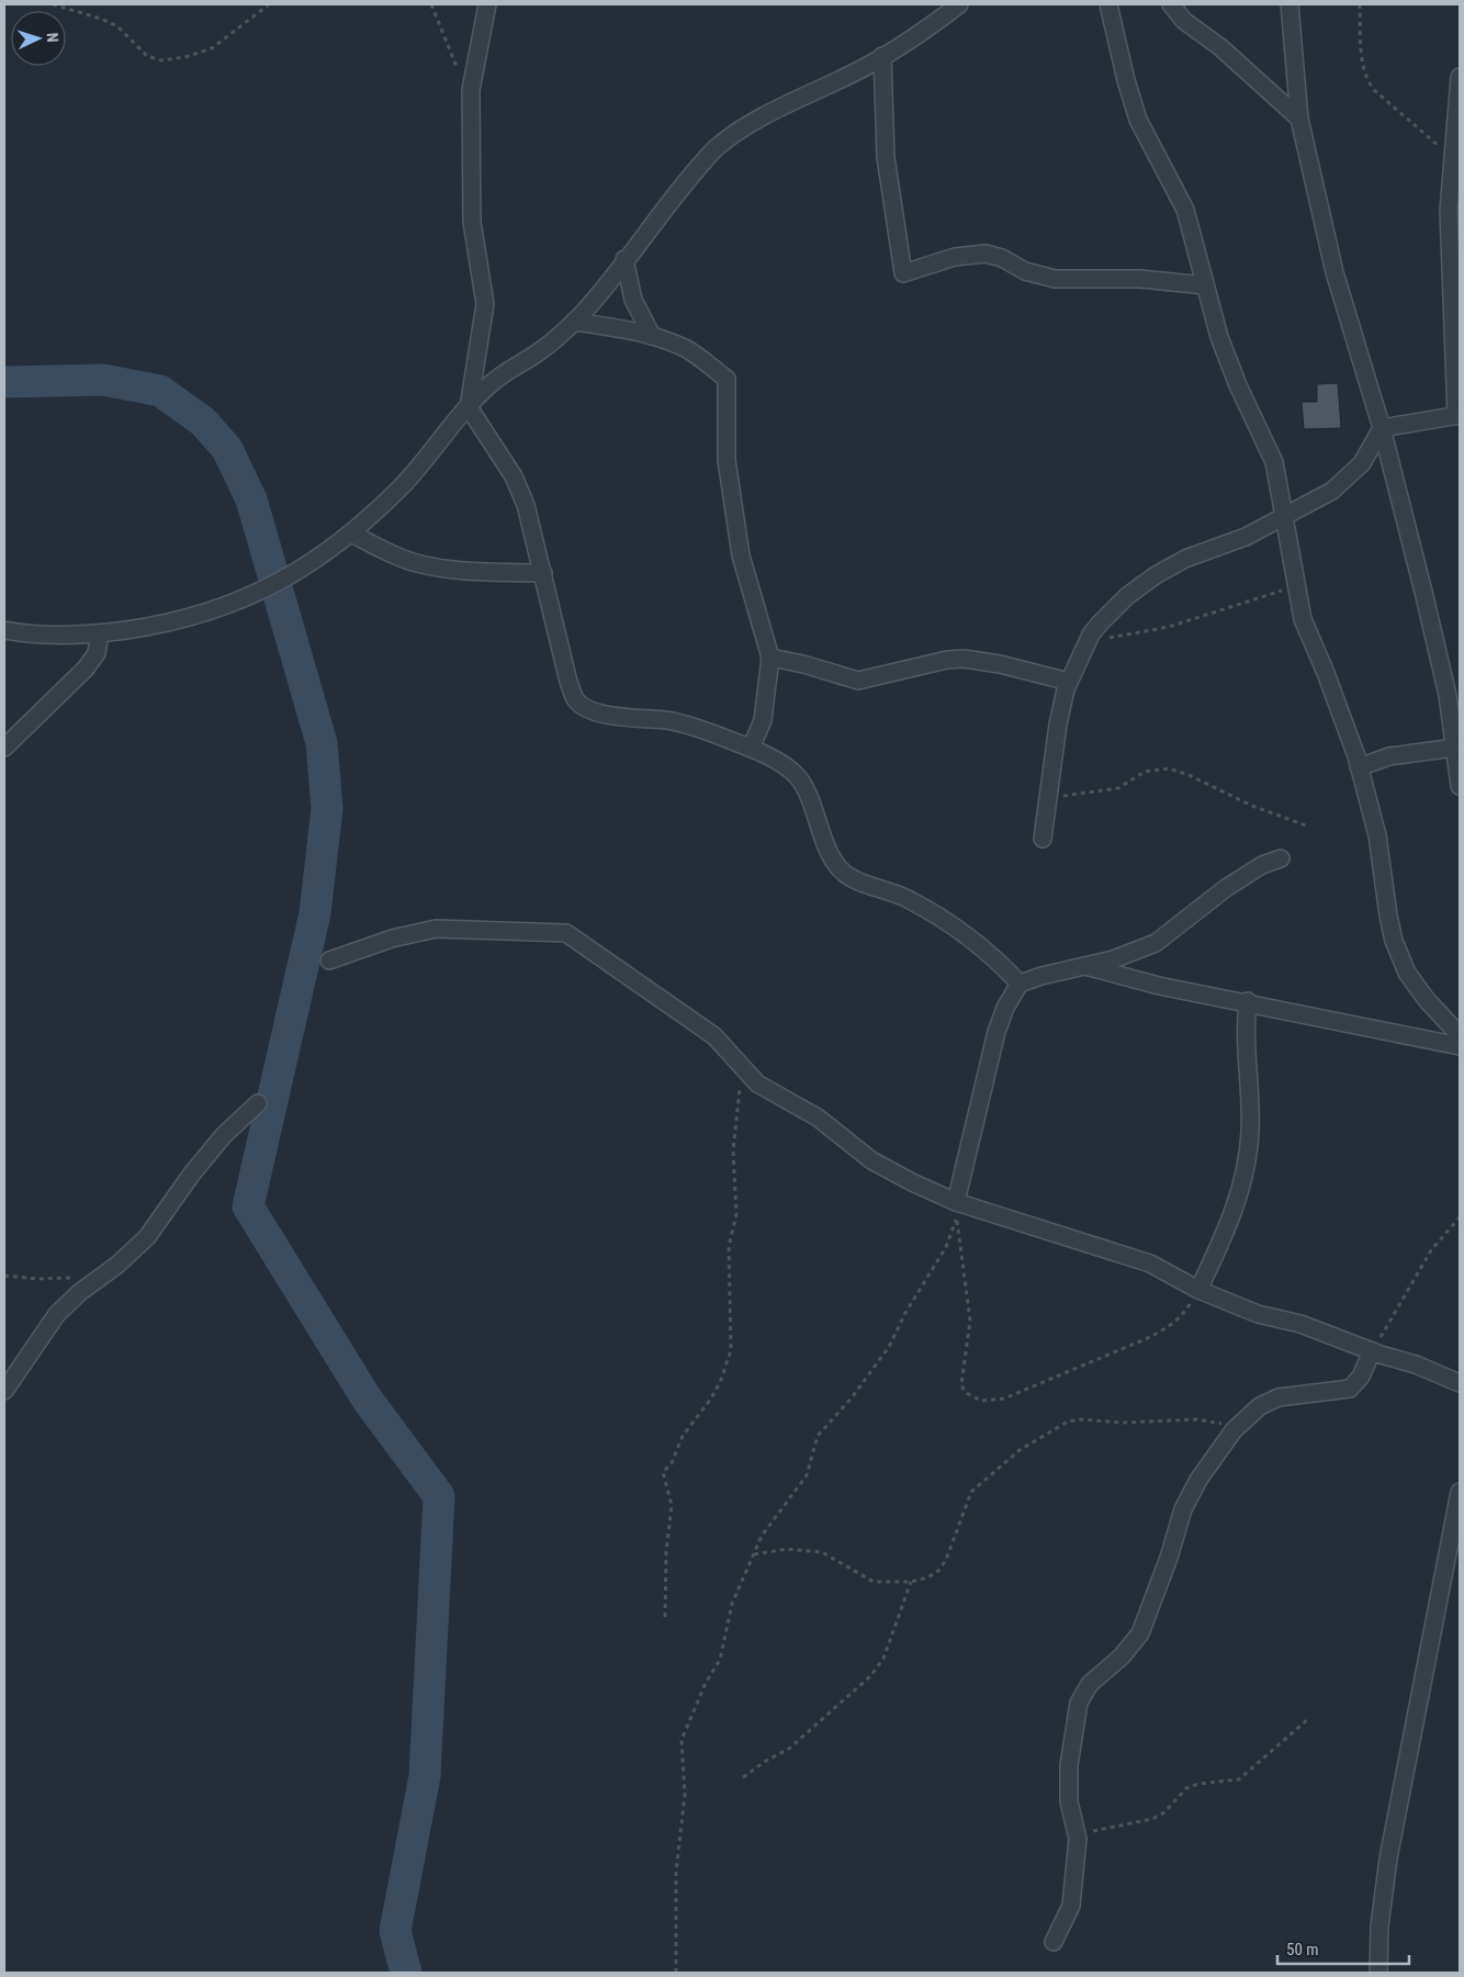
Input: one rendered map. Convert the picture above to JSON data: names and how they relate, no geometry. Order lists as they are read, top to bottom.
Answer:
{
  "scale_bar": "50 m",
  "north": "right"
}
